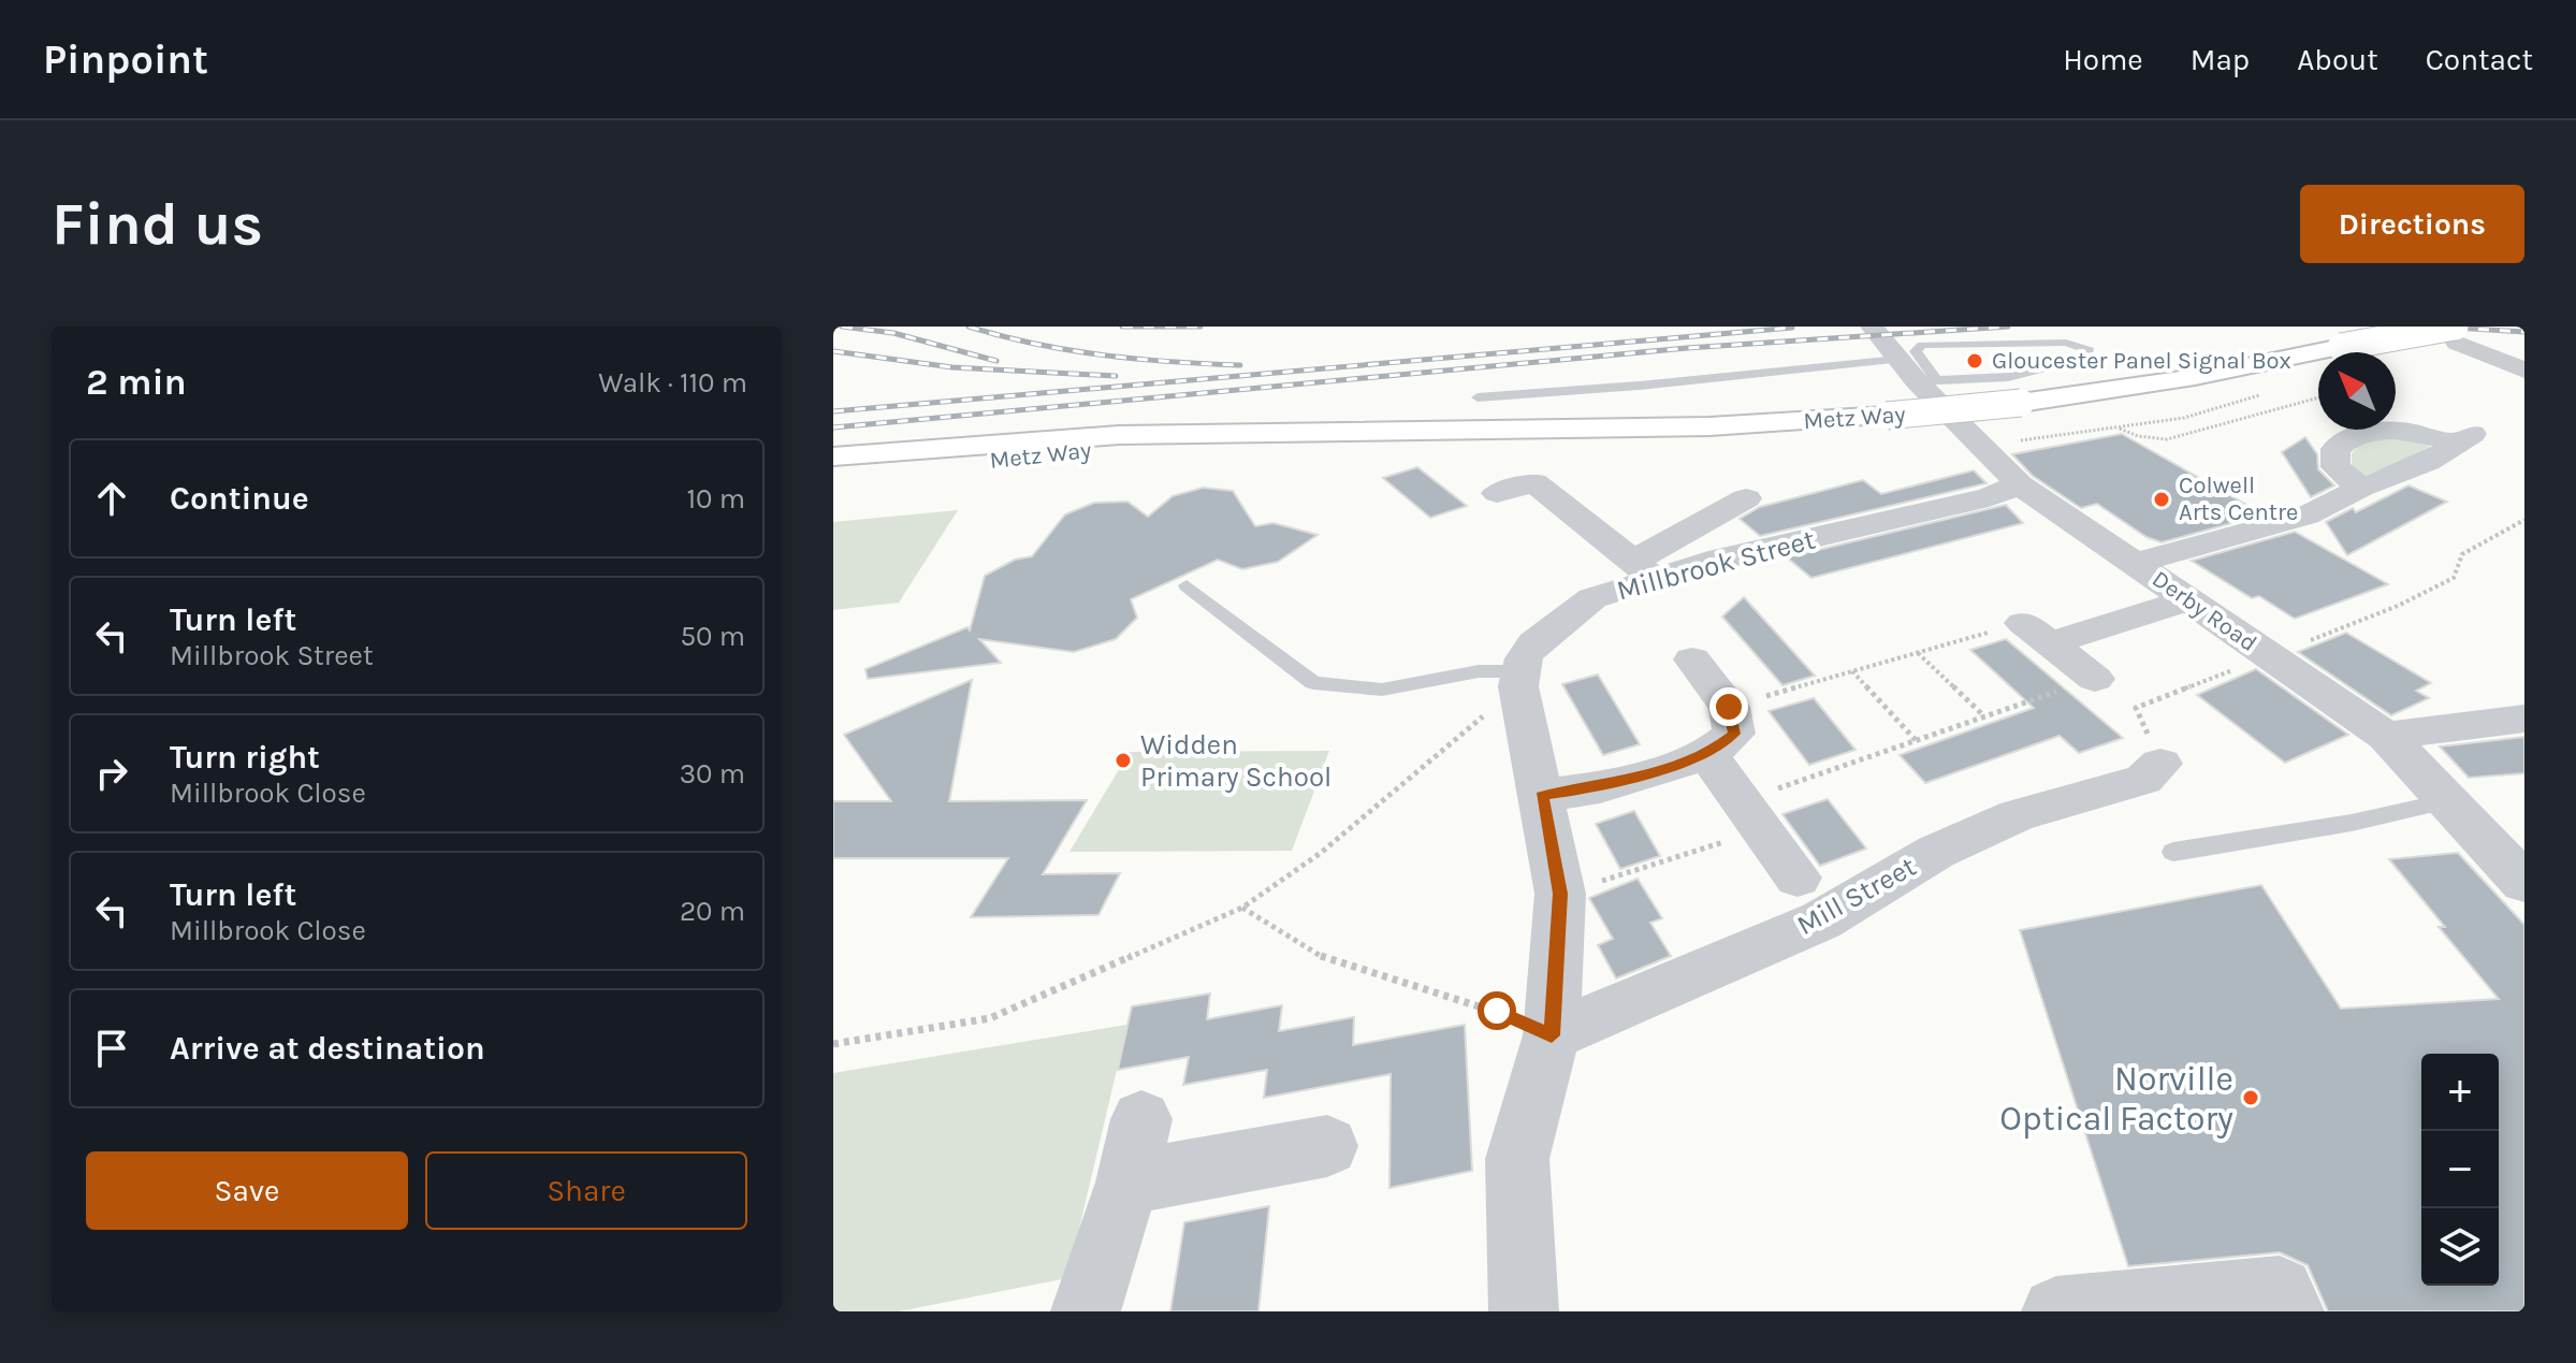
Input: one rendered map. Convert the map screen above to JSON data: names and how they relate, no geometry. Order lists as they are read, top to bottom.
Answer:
{
  "streets": {
    "main road": ["Metz Way"],
    "street": ["Millbrook Street", "Derby Road", "Mill Street"]
  },
  "crossings": [
    ["Millbrook Street", "Derby Road"]
  ],
  "places": [
    "Gloucester Panel Signal Box",
    "Colwell Arts Centre",
    "Widden Primary School",
    "Norville Optical Factory"
  ],
  "north": "top left",
  "page": {
    "header": "Pinpoint",
    "nav": [
      "Home",
      "Map",
      "About",
      "Contact"
    ],
    "buttons": [
      "Directions",
      ["Save", "Share"]
    ],
    "title": "Find us",
    "heading": ["2 min", "Walk · 110 m"],
    "list": [
      ["Continue", "10 m"],
      ["Turn left", "Millbrook Street", "50 m"],
      ["Turn right", "Millbrook Close", "30 m"],
      ["Turn left", "Millbrook Close", "20 m"],
      "Arrive at destination"
    ],
    "map_buttons": ["+", "−"]
  }
}
